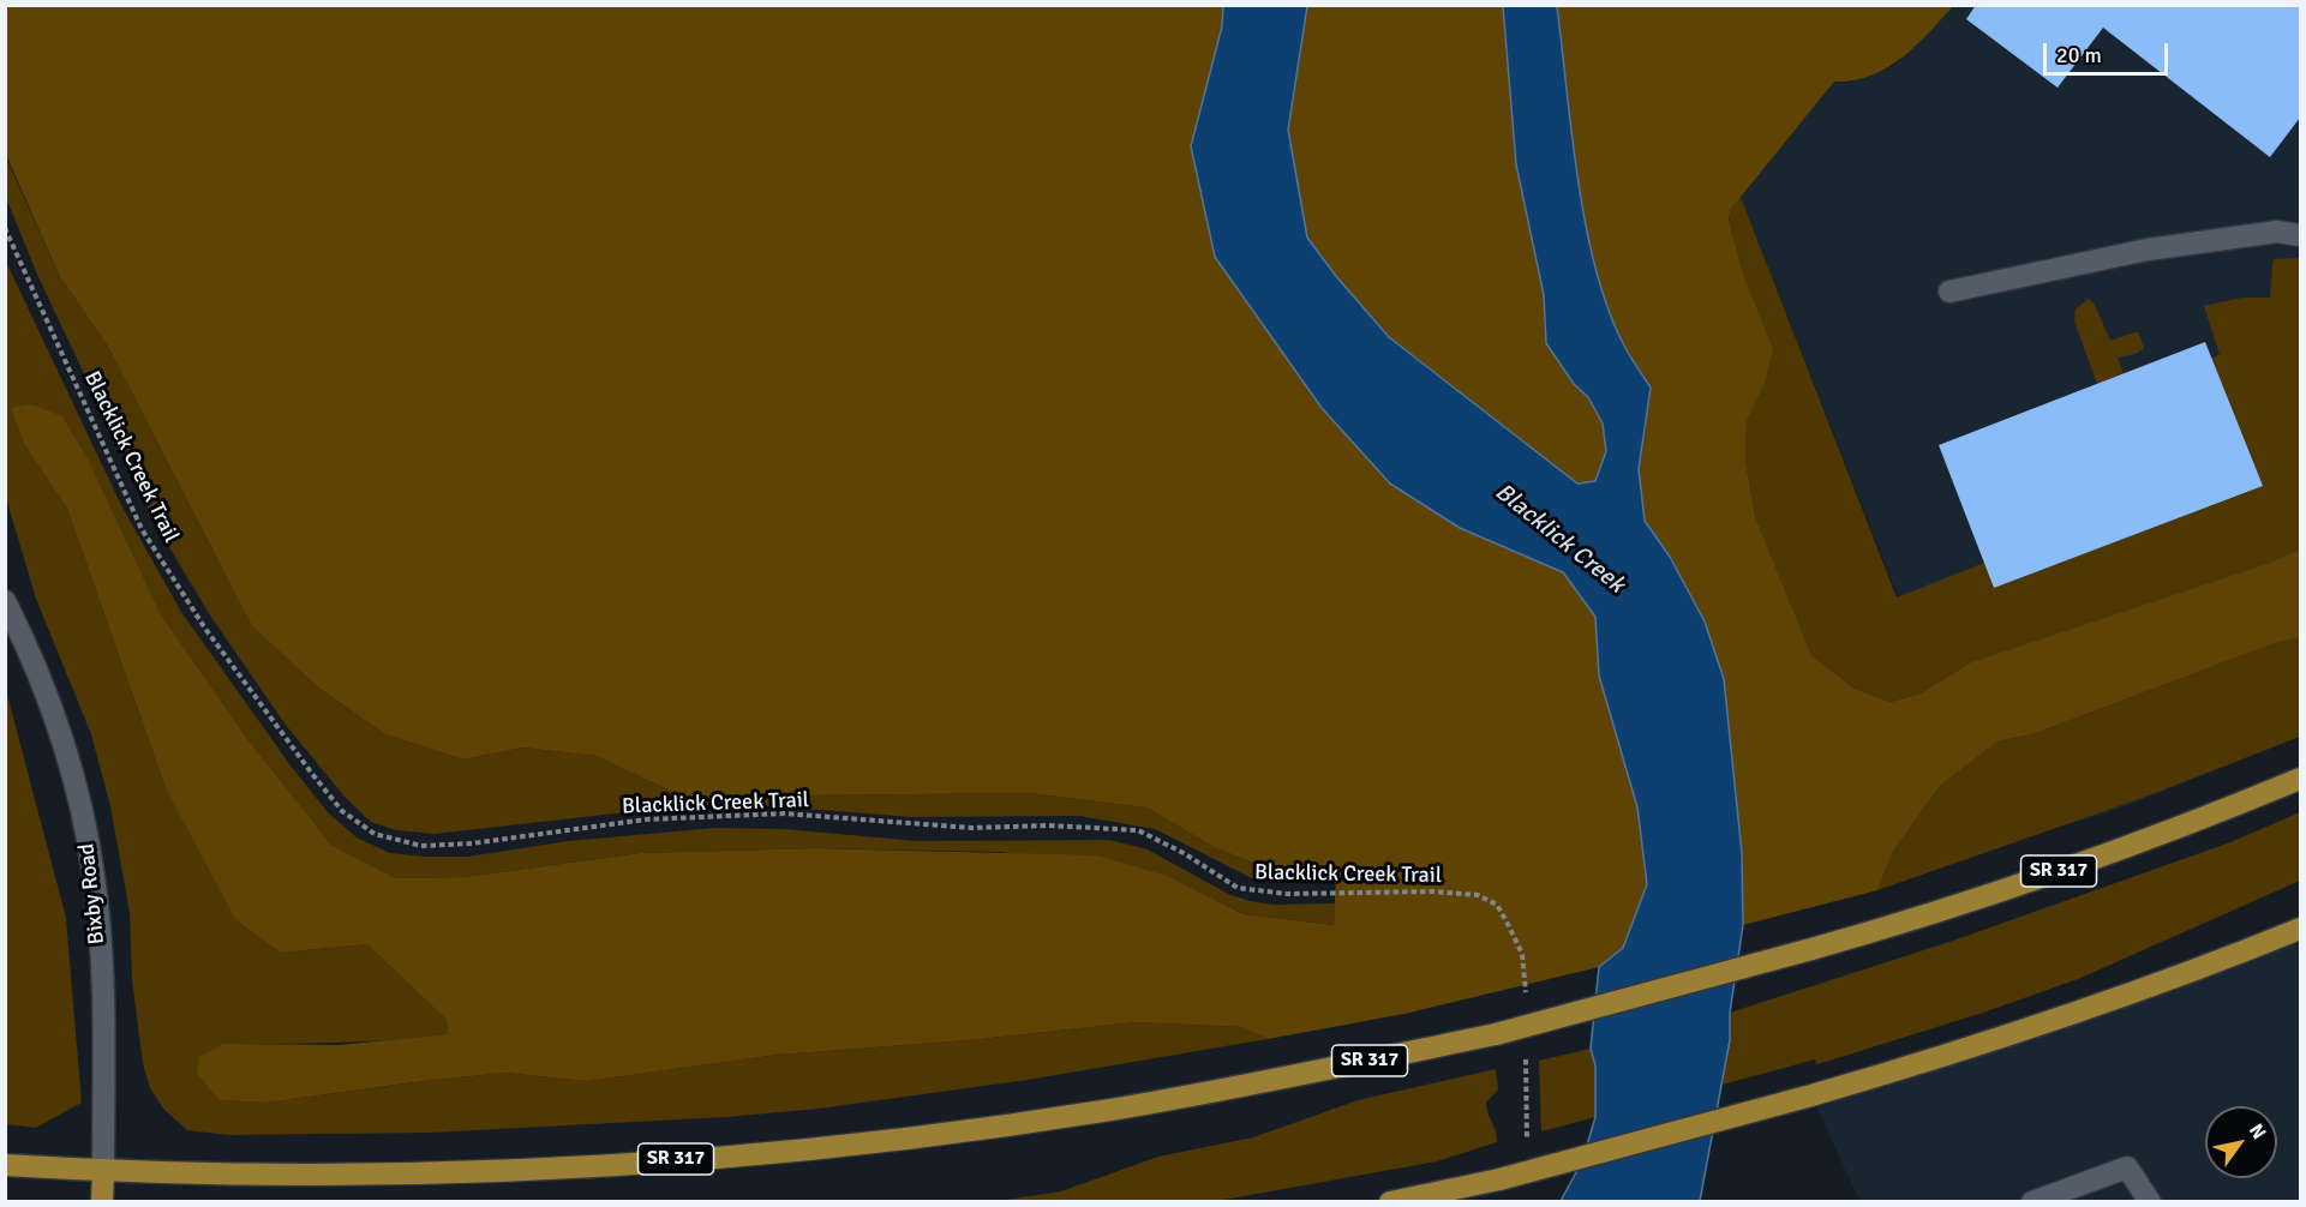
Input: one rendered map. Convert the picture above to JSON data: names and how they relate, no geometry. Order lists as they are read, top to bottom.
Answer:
{
  "streets": {
    "main road": ["SR 317", "Bixby Road"],
    "path": ["Blacklick Creek Trail"]
  },
  "crossings": [
    ["SR 317", "Bixby Road"]
  ],
  "water": ["Blacklick Creek"],
  "scale_bar": "20 m",
  "north": "top right"
}
